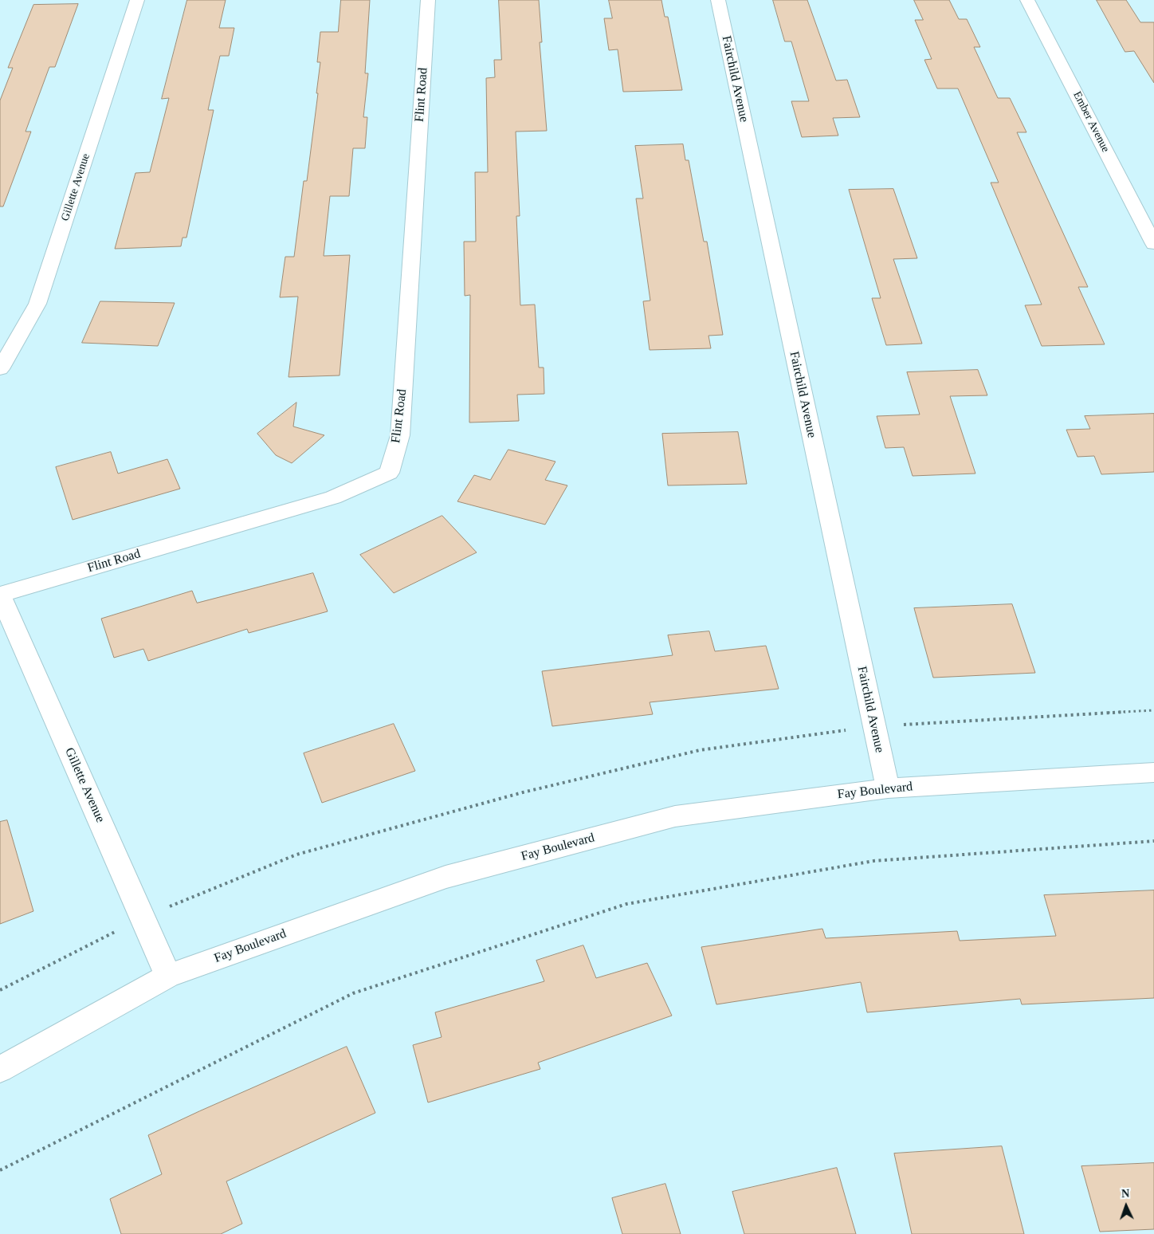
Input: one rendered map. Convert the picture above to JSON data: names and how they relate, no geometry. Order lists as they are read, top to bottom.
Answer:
{
  "streets": {
    "street": [
      "Fairchild Avenue",
      "Flint Road",
      "Ember Avenue",
      "Gillette Avenue",
      "Fay Boulevard"
    ]
  },
  "crossings": [
    ["Fairchild Avenue", "Fay Boulevard"],
    ["Flint Road", "Gillette Avenue"],
    ["Gillette Avenue", "Fay Boulevard"]
  ],
  "north": "top"
}
